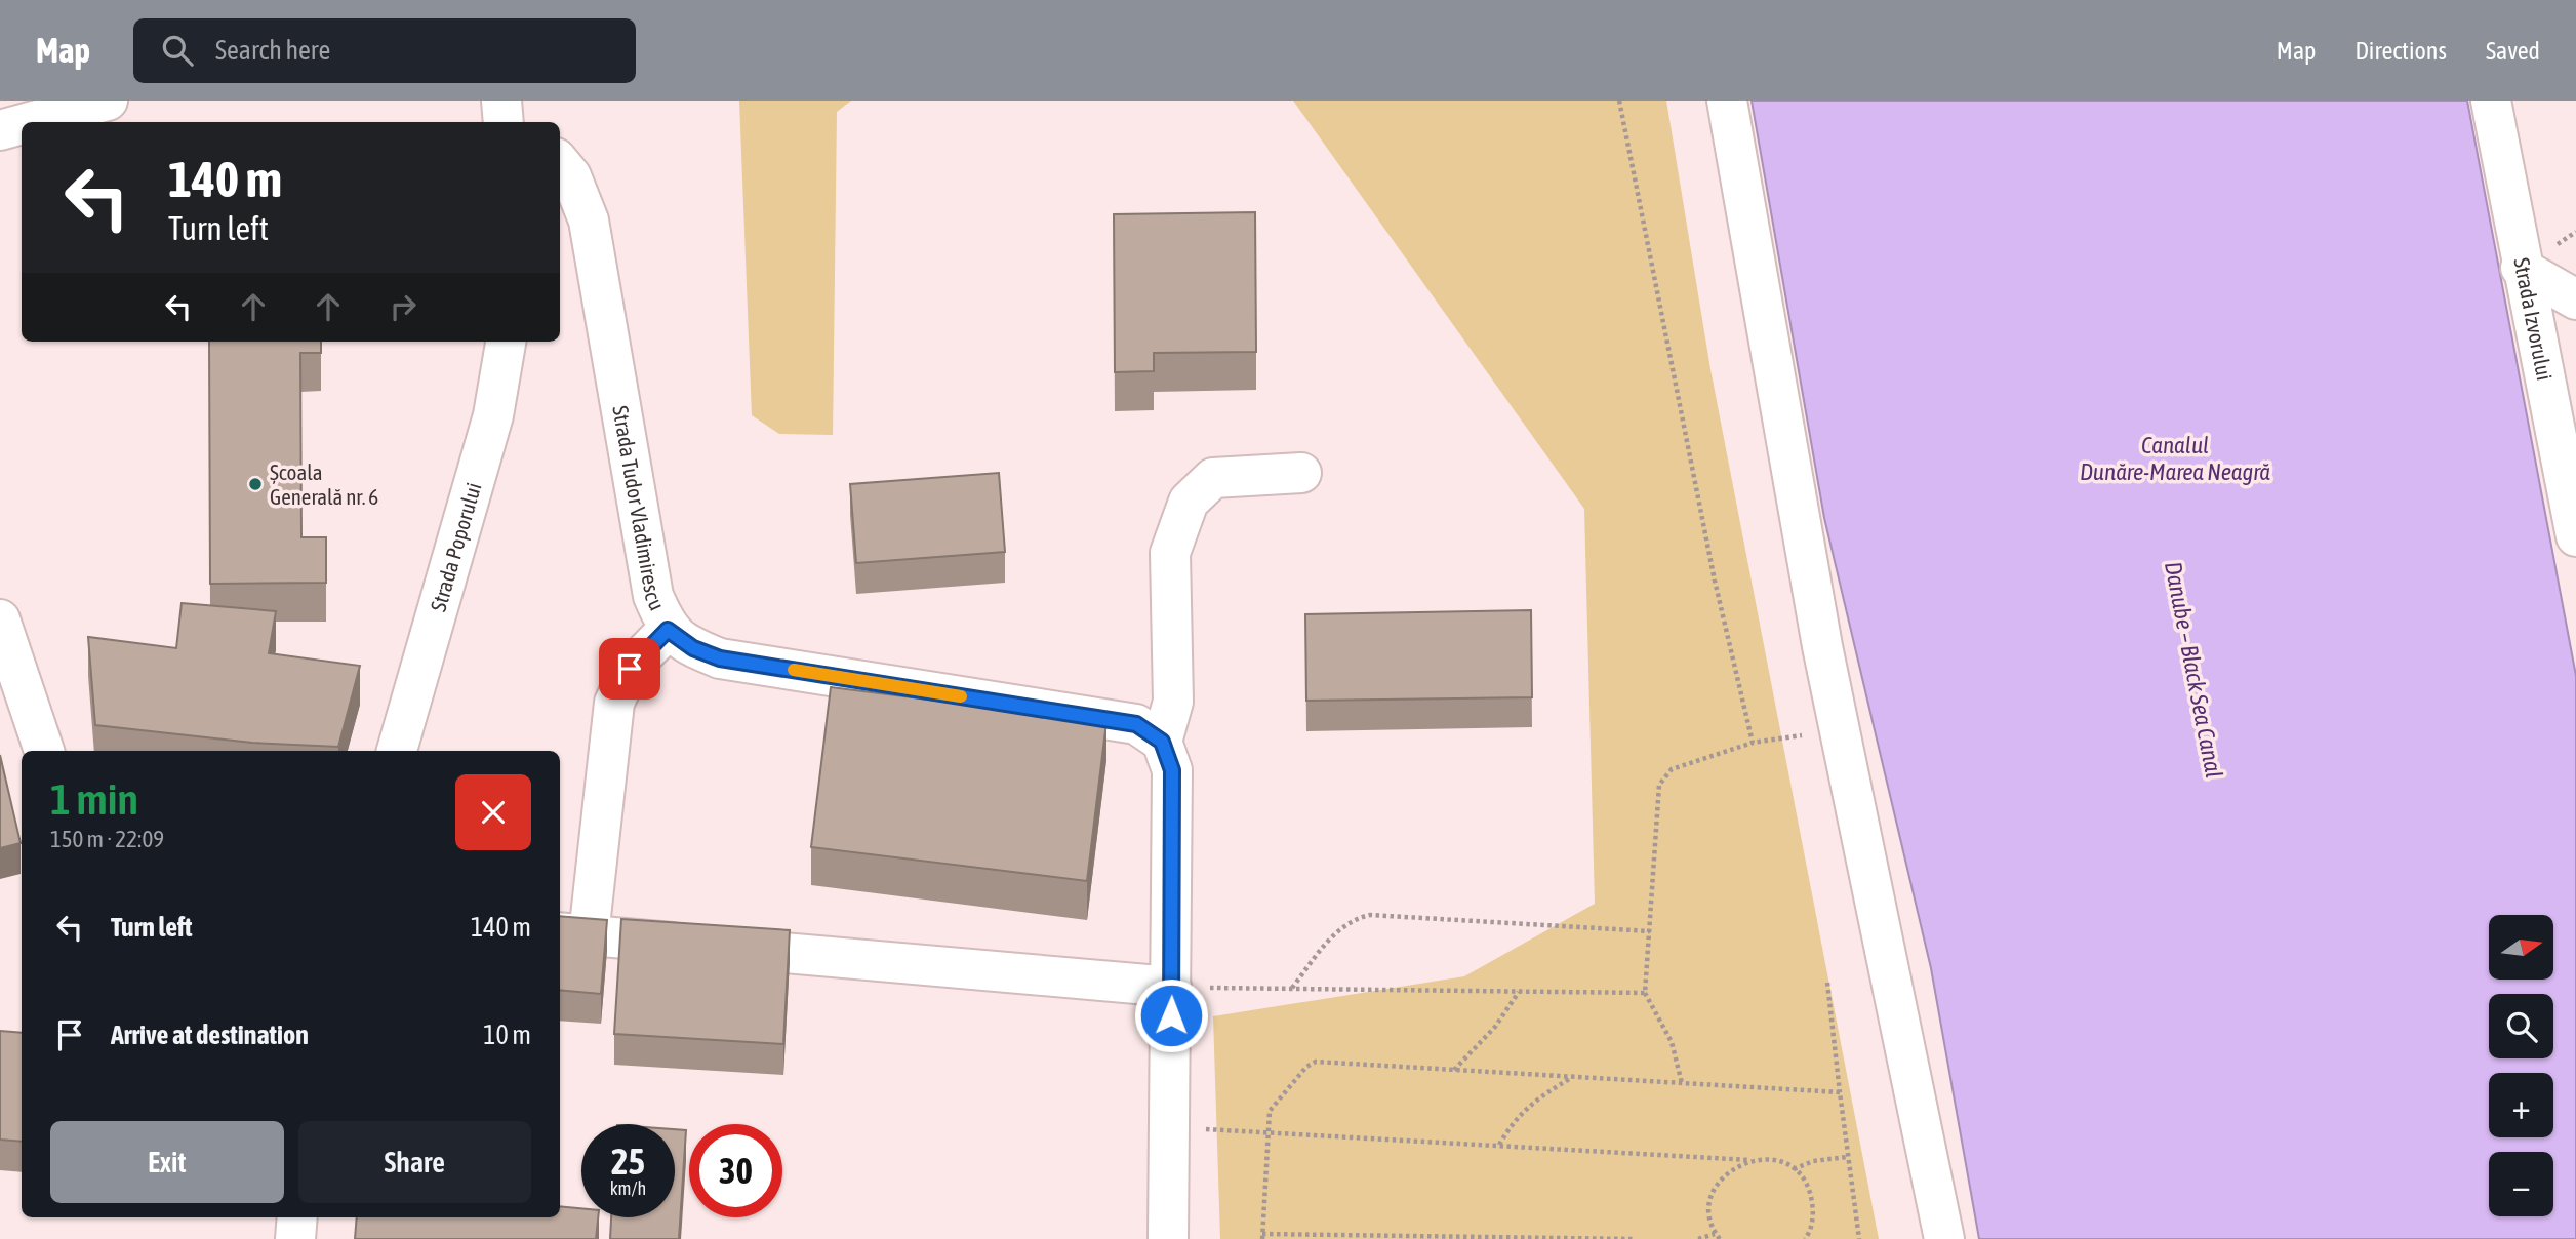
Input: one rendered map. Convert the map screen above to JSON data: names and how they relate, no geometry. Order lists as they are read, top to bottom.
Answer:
{
  "streets": {
    "street": ["Strada Izvorului", "Strada Tudor Vladimirescu", "Strada Poporului"]
  },
  "water": ["Canalul Dunăre-Marea Neagră", "Danube – Black Sea Canal"],
  "places": ["Școala Generală nr. 6"],
  "north": "right",
  "page": {
    "header": "Map",
    "search": "Search here",
    "nav": ["Map", "Directions", "Saved"],
    "turn": ["140 m", "Turn left"],
    "heading": ["1 min", "150 m · 22:09"],
    "list": [
      {
        "name": "Turn left",
        "value": "140 m"
      },
      {
        "name": "Arrive at destination",
        "value": "10 m"
      }
    ],
    "map_buttons": ["+", "−"],
    "buttons": ["Exit", "Share"],
    "speed": "25 km/h",
    "limit": "30"
  }
}
